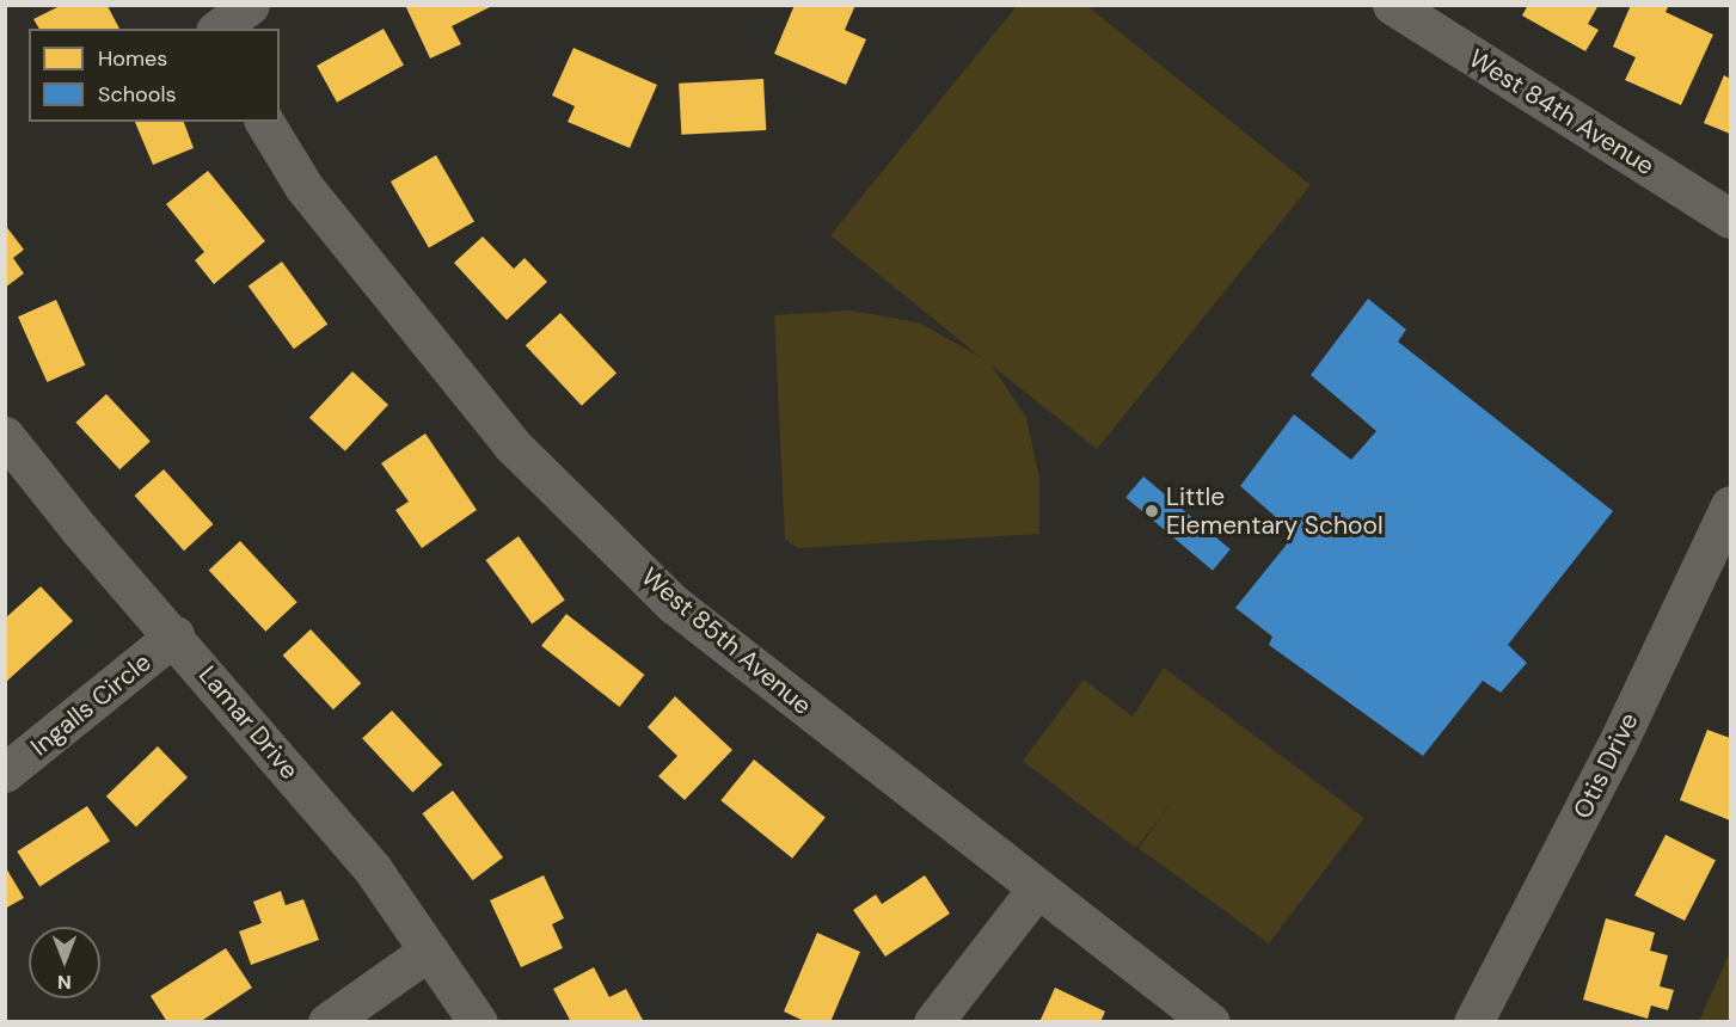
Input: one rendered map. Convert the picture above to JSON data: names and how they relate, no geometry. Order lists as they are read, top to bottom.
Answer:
{
  "streets": {
    "street": [
      "West 84th Avenue",
      "West 85th Avenue",
      "Ingalls Circle",
      "Lamar Drive",
      "Otis Drive"
    ]
  },
  "crossings": [
    ["Ingalls Circle", "Lamar Drive"]
  ],
  "places": ["Little Elementary School"],
  "legend": ["Homes", "Schools"],
  "north": "bottom"
}
